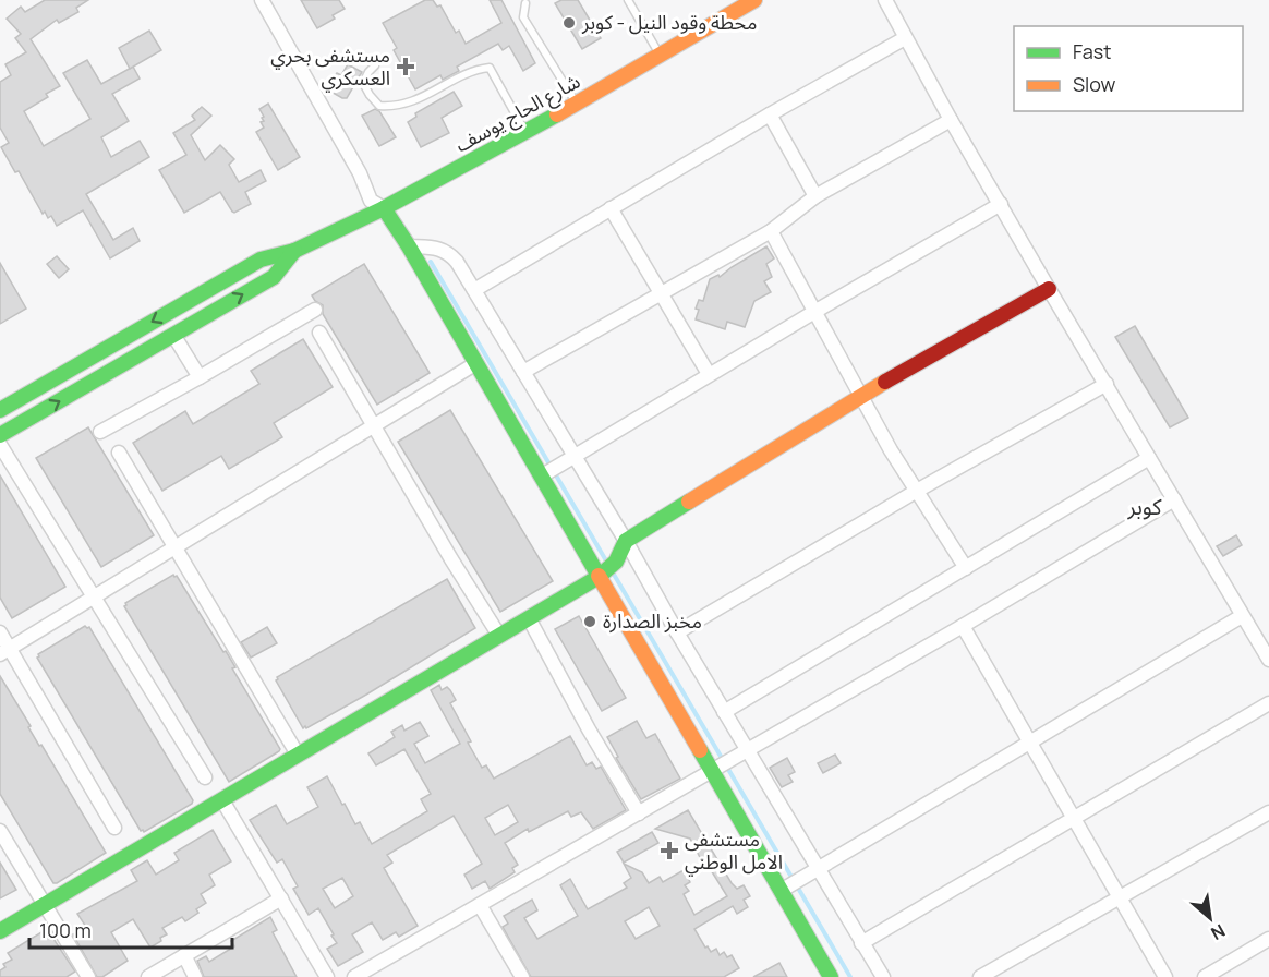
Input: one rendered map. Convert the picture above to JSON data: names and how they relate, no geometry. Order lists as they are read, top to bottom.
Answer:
{
  "streets": {
    "street": ["شارع الحاج يوسف"]
  },
  "districts": ["كوبر"],
  "places": {
    "other": ["محطة وقود النيل - كوبر", "مخبز الصدارة"],
    "health": ["مستشفى بحري العسكري", "مستشفى الامل الوطني"]
  },
  "legend": ["Fast", "Slow"],
  "scale_bar": "100 m",
  "north": "bottom right"
}
